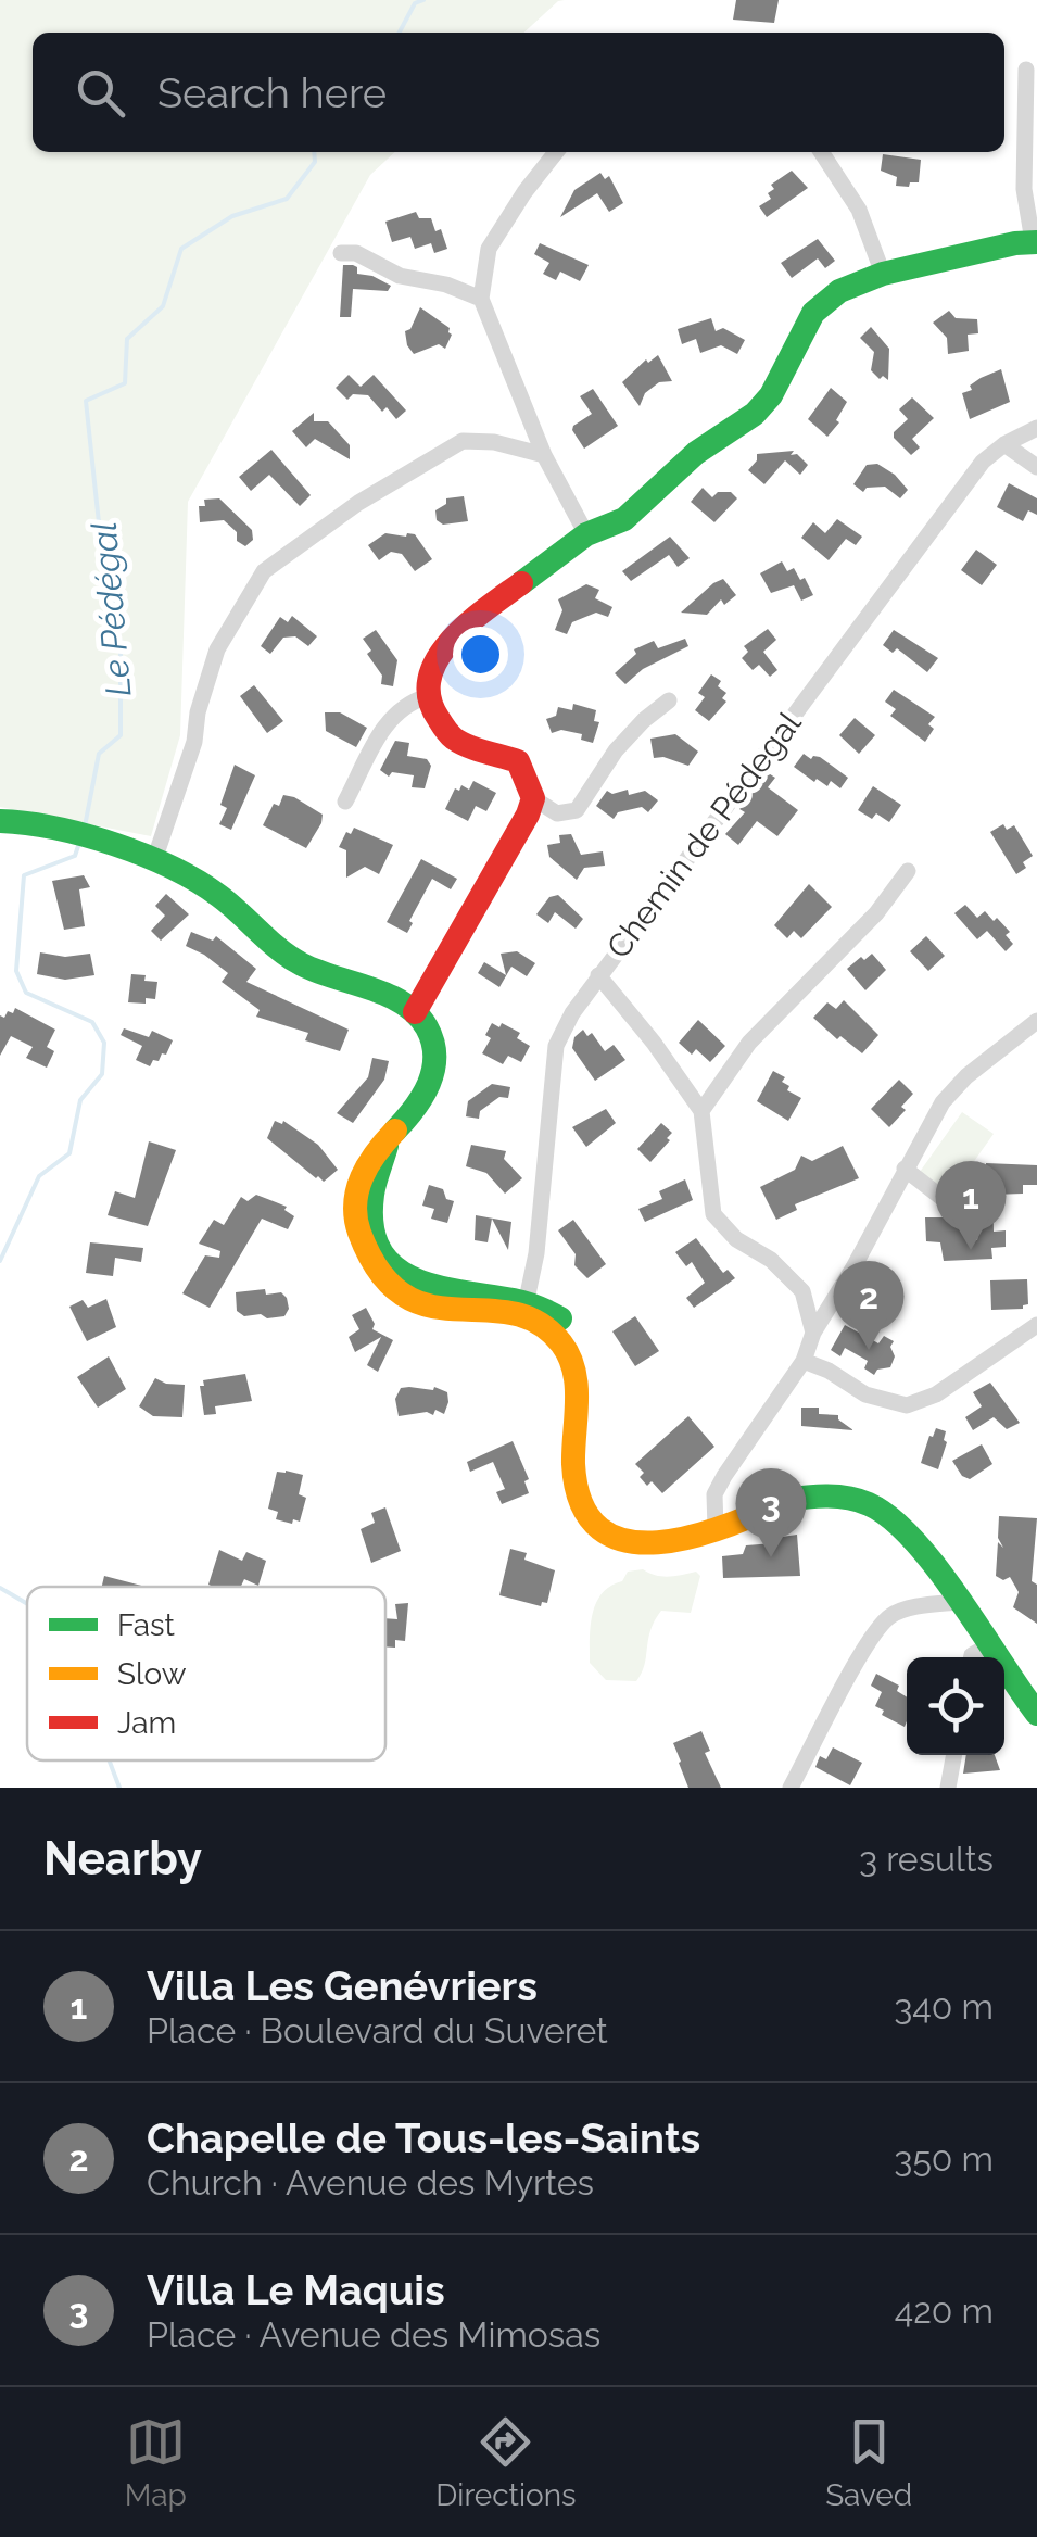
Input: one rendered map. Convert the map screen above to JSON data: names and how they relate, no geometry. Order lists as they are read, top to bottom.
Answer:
{
  "streets": {
    "street": ["Chemin de Pédegal"]
  },
  "water": ["Le Pédégal"],
  "legend": ["Fast", "Slow", "Jam"],
  "page": {
    "search": "Search here",
    "pins": ["1", "2", "3"],
    "heading": ["Nearby", "3 results"],
    "list": [
      {
        "mark": "1",
        "name": "Villa Les Genévriers",
        "note": "Place · Boulevard du Suveret",
        "value": "340 m"
      },
      {
        "mark": "2",
        "name": "Chapelle de Tous-les-Saints",
        "note": "Church · Avenue des Myrtes",
        "value": "350 m"
      },
      {
        "mark": "3",
        "name": "Villa Le Maquis",
        "note": "Place · Avenue des Mimosas",
        "value": "420 m"
      }
    ],
    "nav": ["Map", "Directions", "Saved"]
  }
}
